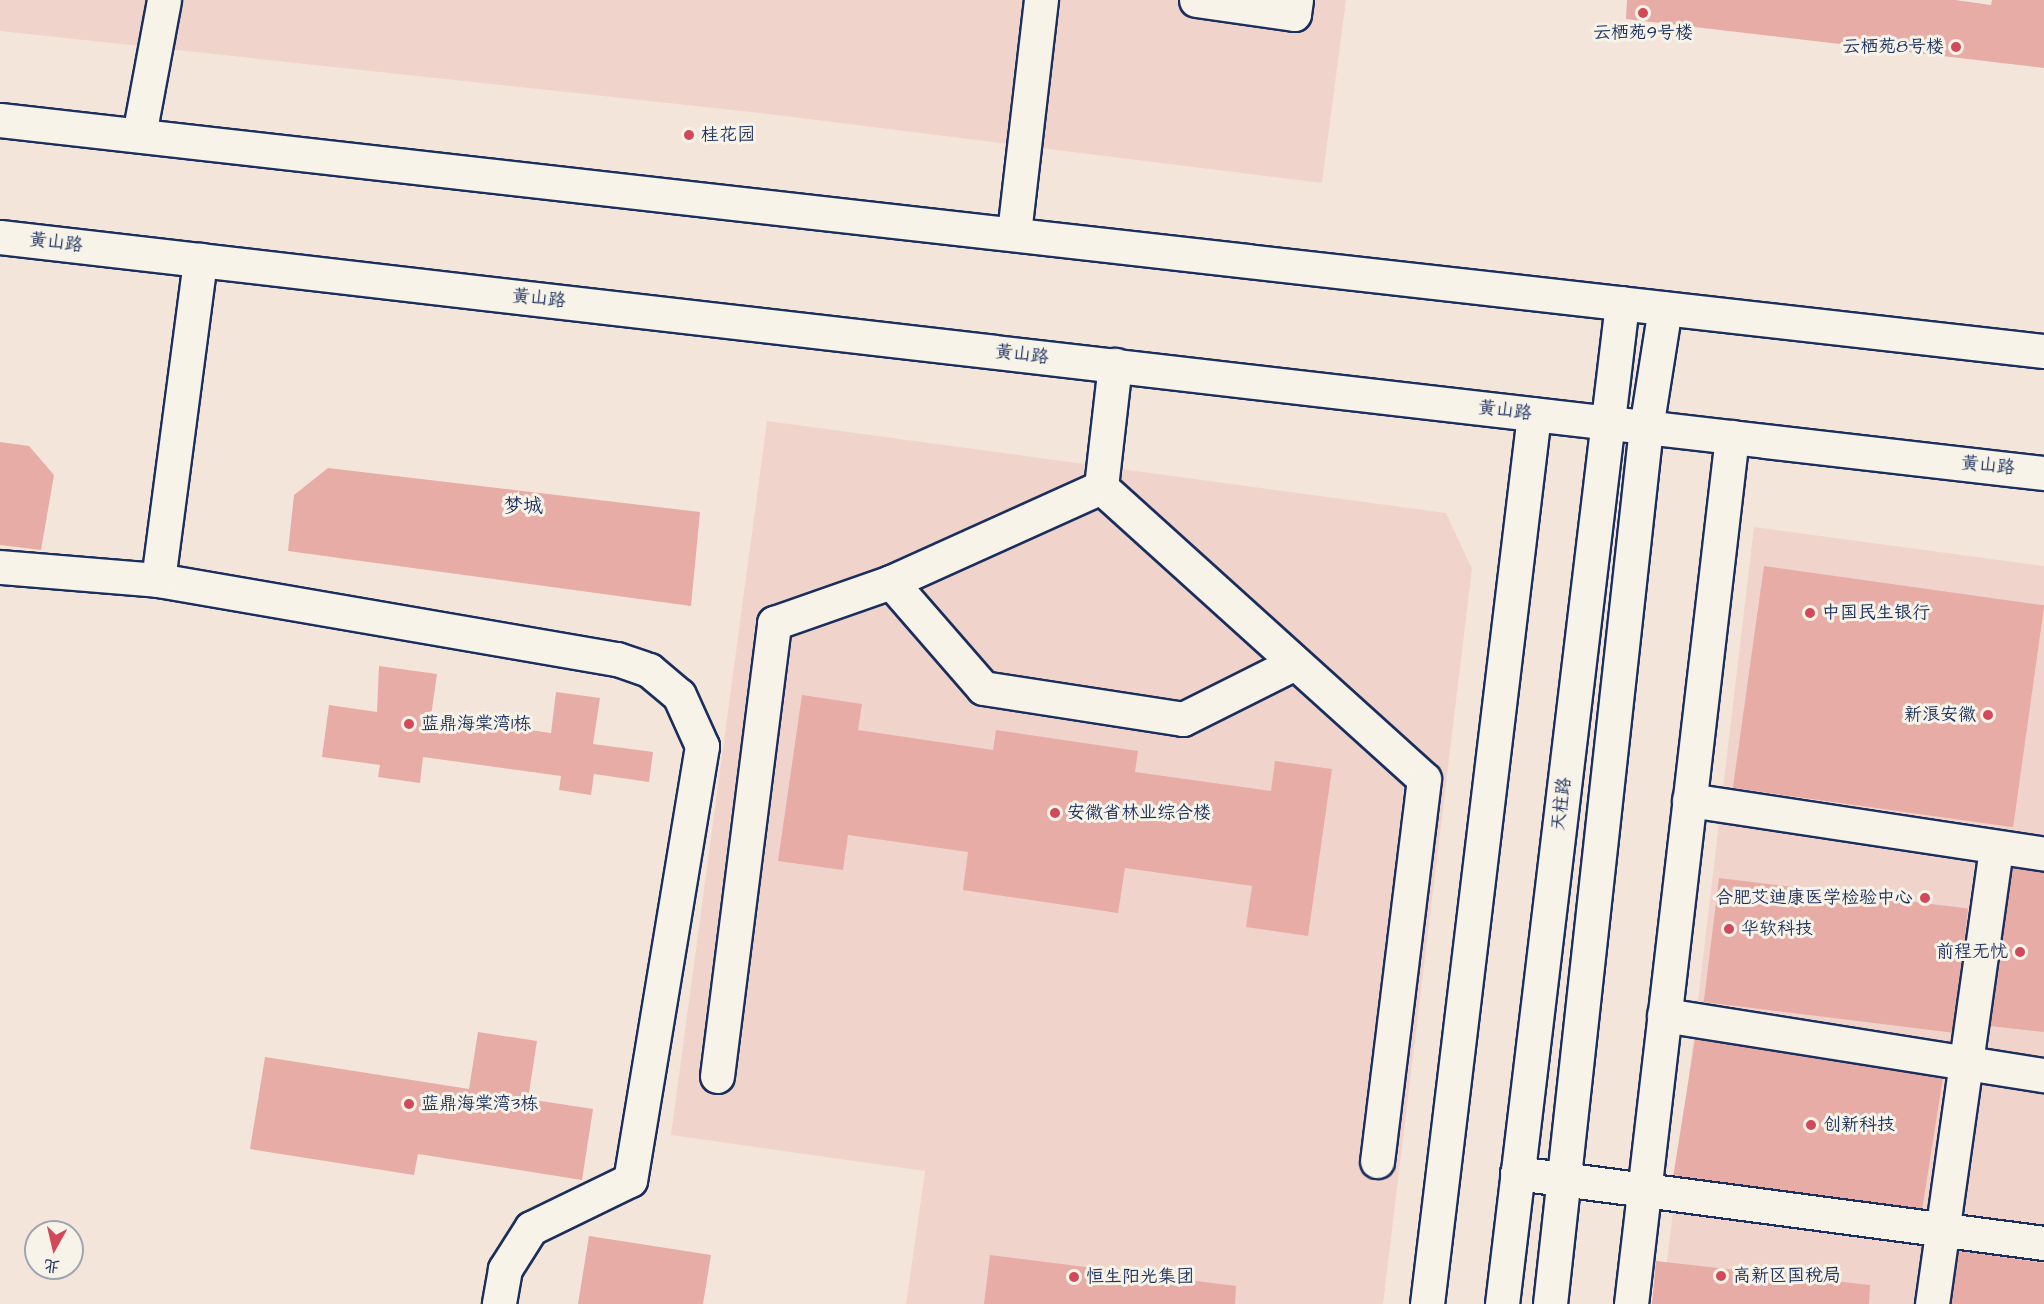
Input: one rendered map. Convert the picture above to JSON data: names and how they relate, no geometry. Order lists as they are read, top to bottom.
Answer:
{
  "streets": {
    "main road": ["黄山路", "天柱路"]
  },
  "crossings": [
    ["黄山路", "天柱路"]
  ],
  "districts": ["梦城"],
  "places": [
    "云栖苑9号楼",
    "云栖苑8号楼",
    "桂花园",
    "中国民生银行",
    "新浪安徽",
    "蓝鼎海棠湾1栋",
    "安徽省林业综合楼",
    "合肥艾迪康医学检验中心",
    "华软科技",
    "前程无忧",
    "蓝鼎海棠湾3栋",
    "创新科技",
    "高新区国税局",
    "恒生阳光集团"
  ],
  "north": "bottom"
}
